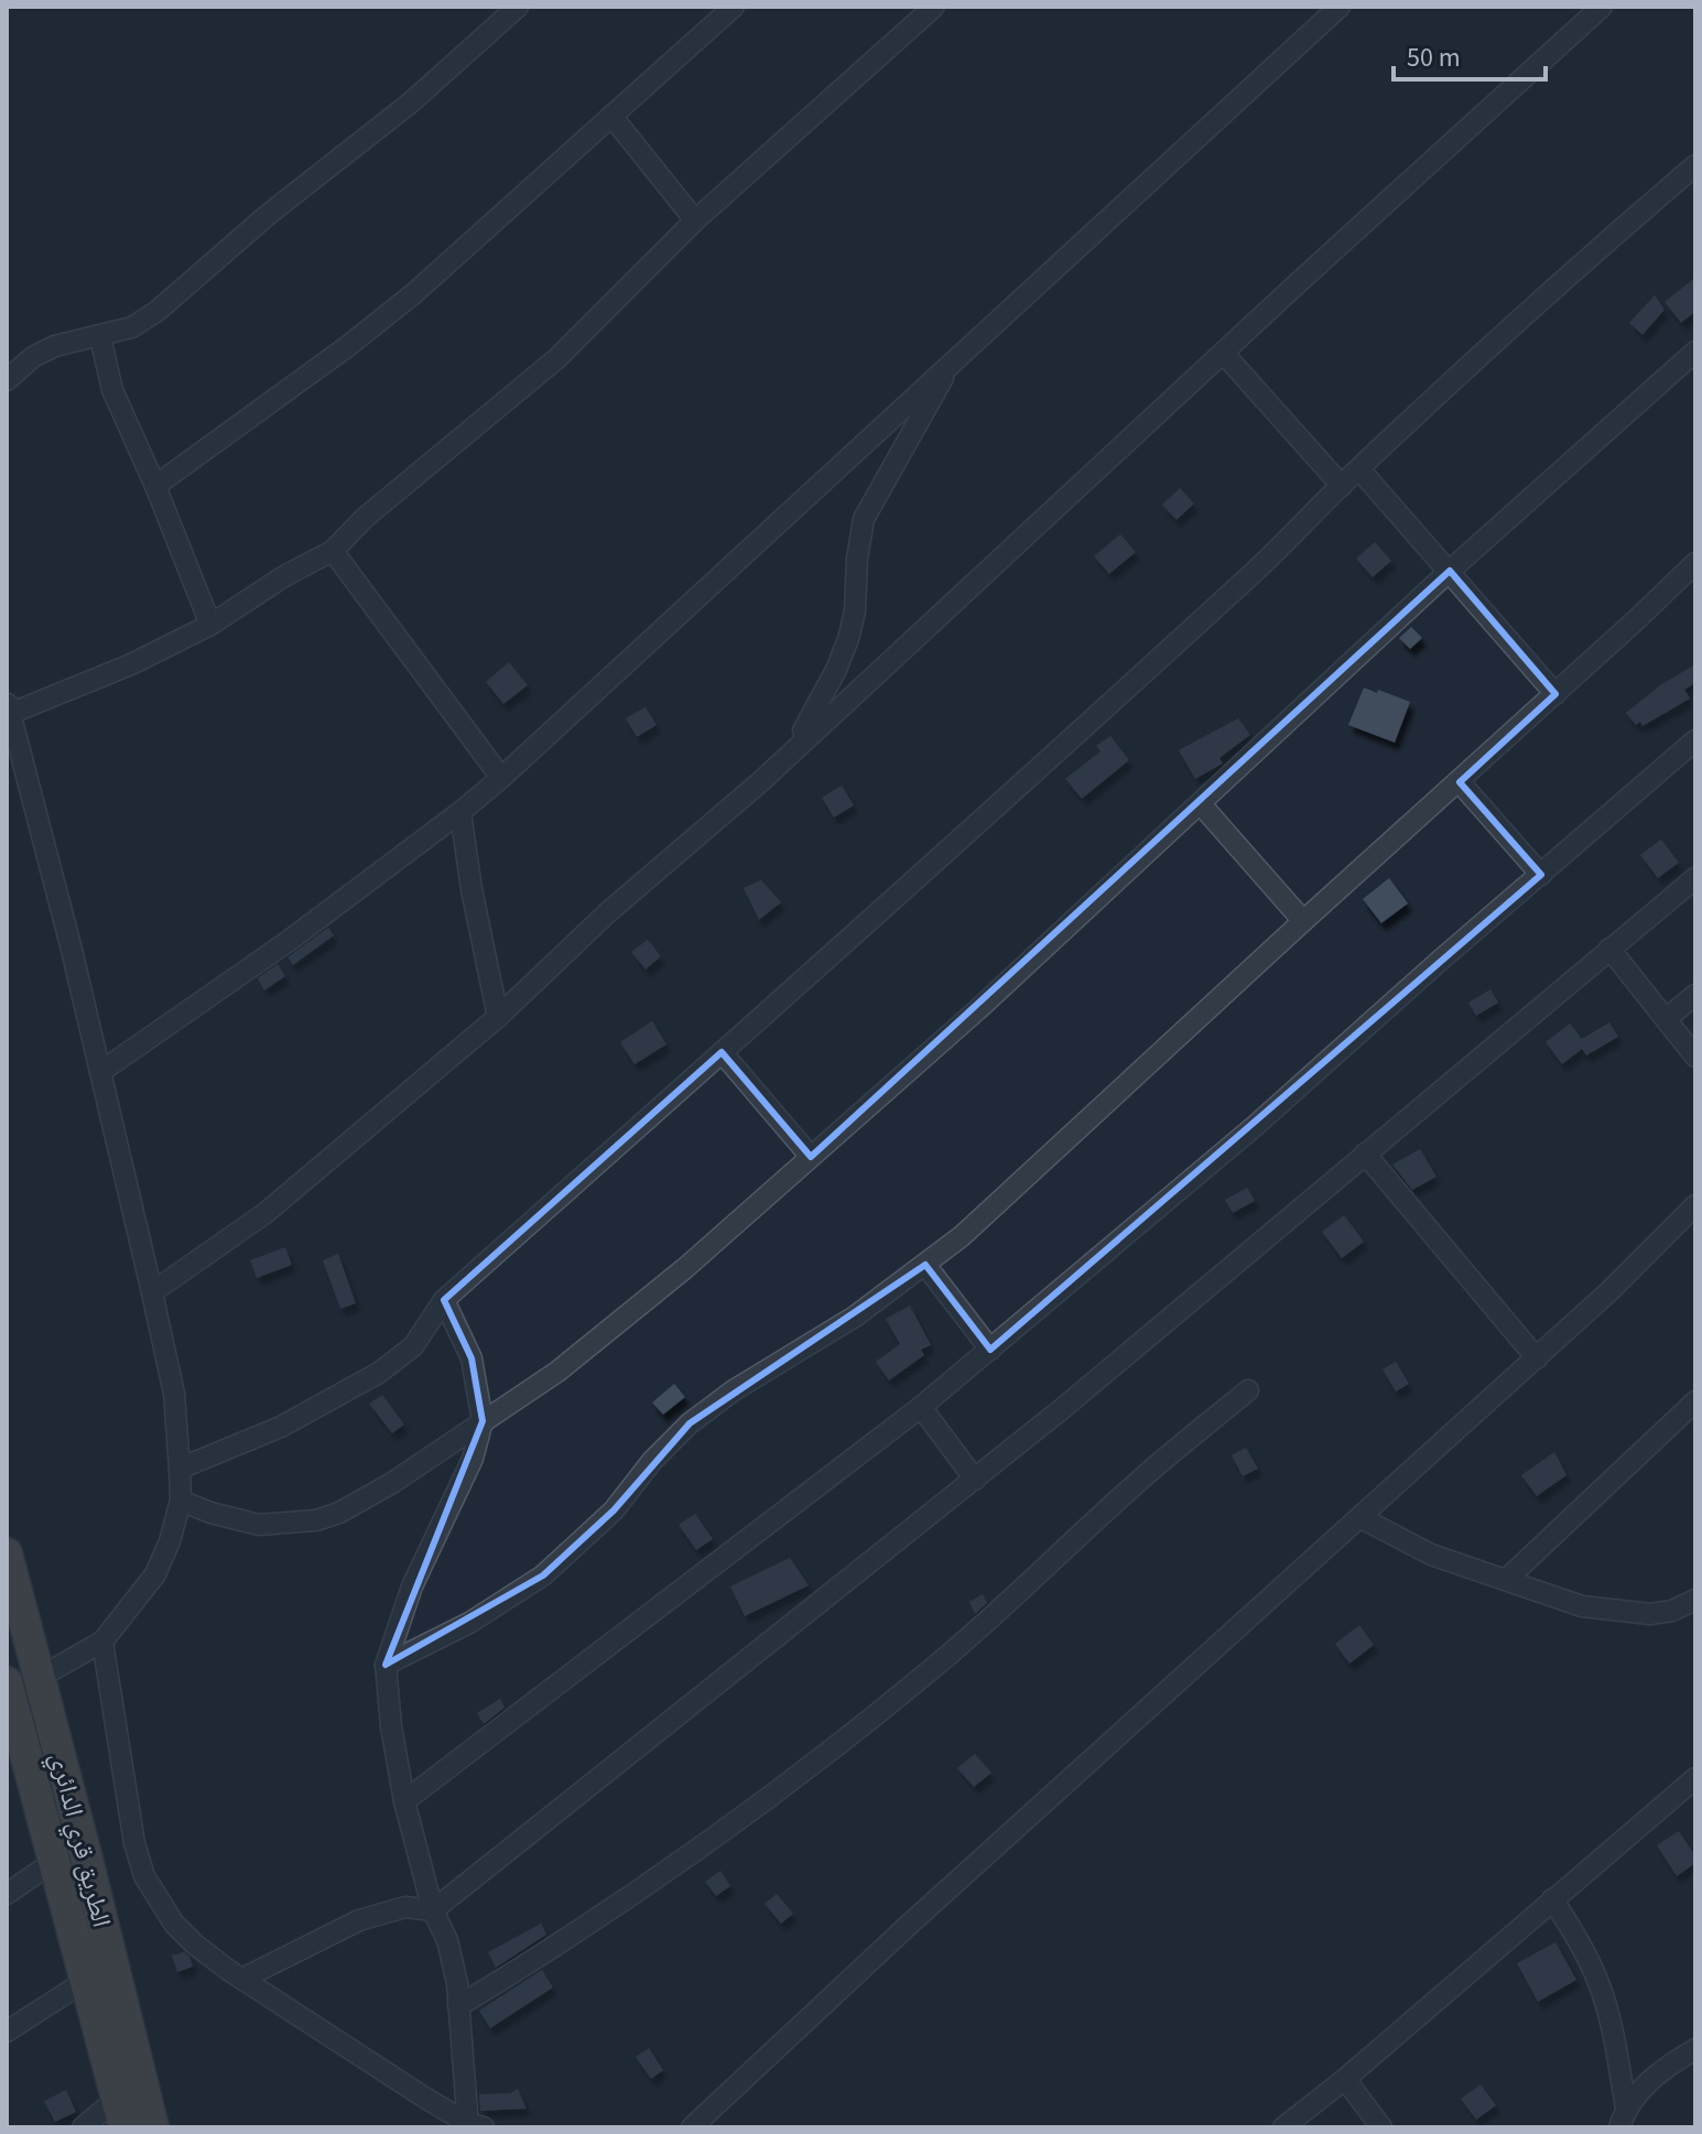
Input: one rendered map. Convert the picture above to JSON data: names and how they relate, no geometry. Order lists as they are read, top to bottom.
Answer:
{
  "streets": {
    "highway": ["الطريق قري الدائري"]
  },
  "scale_bar": "50 m"
}
